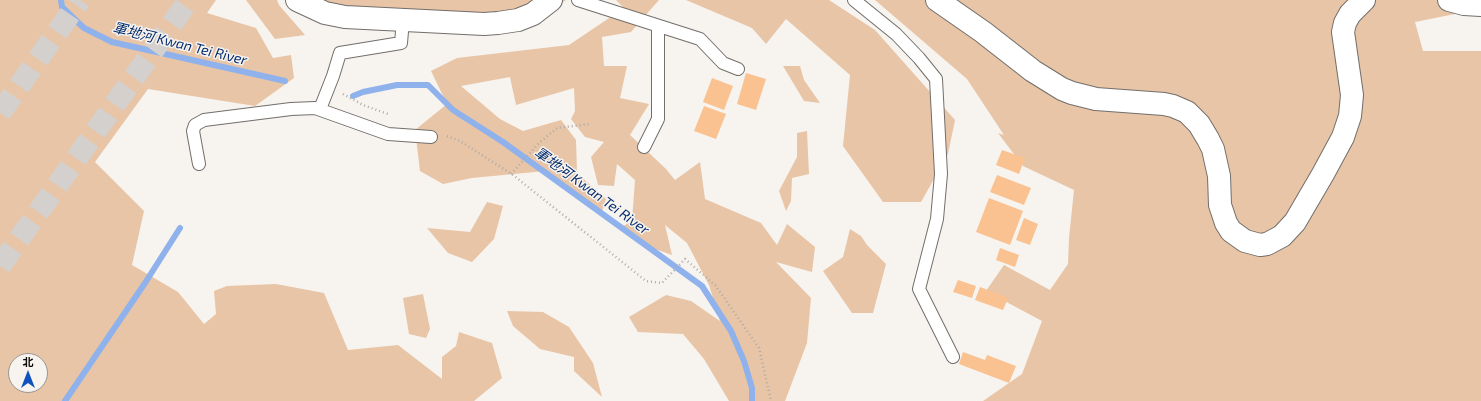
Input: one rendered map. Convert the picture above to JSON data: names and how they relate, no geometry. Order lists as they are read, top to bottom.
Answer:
{
  "water": ["軍地河 Kwan Tei River"],
  "north": "top"
}
